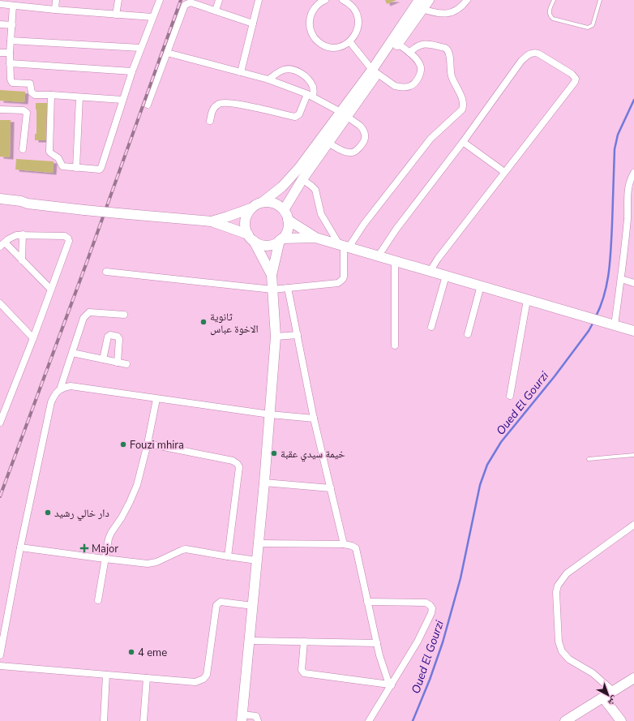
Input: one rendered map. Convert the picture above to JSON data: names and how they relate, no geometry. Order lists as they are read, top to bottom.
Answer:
{
  "water": ["Oued El Gourzi"],
  "places": {
    "other": [
      "ثانوية الاخوة عباس",
      "Fouzi mhira",
      "خيمة سيدي عقبة",
      "دار خالي رشيد",
      "4 eme"
    ],
    "health": ["Major"]
  },
  "north": "bottom right"
}
